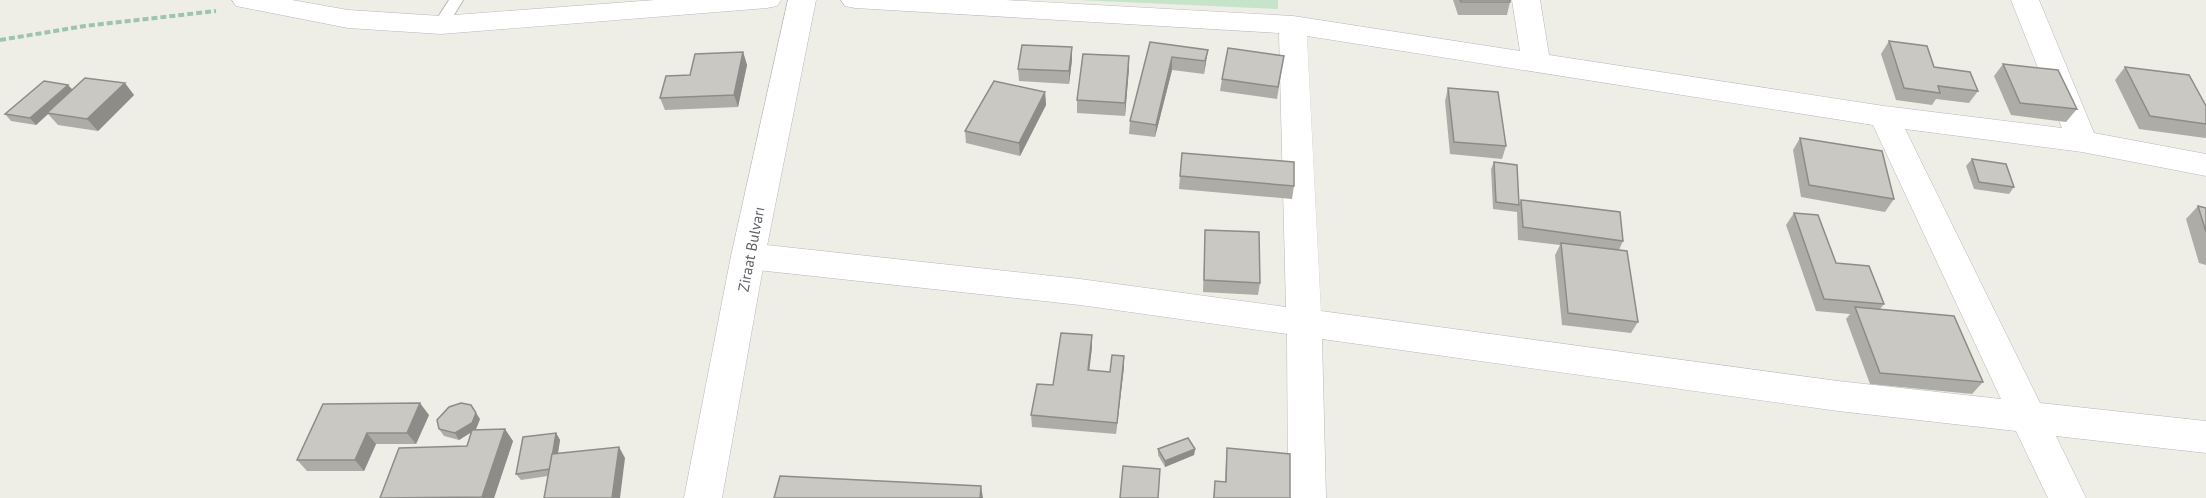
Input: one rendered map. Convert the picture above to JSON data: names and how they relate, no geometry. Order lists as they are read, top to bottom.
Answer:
{
  "streets": {
    "street": ["Ziraat Bulvarı"]
  }
}
